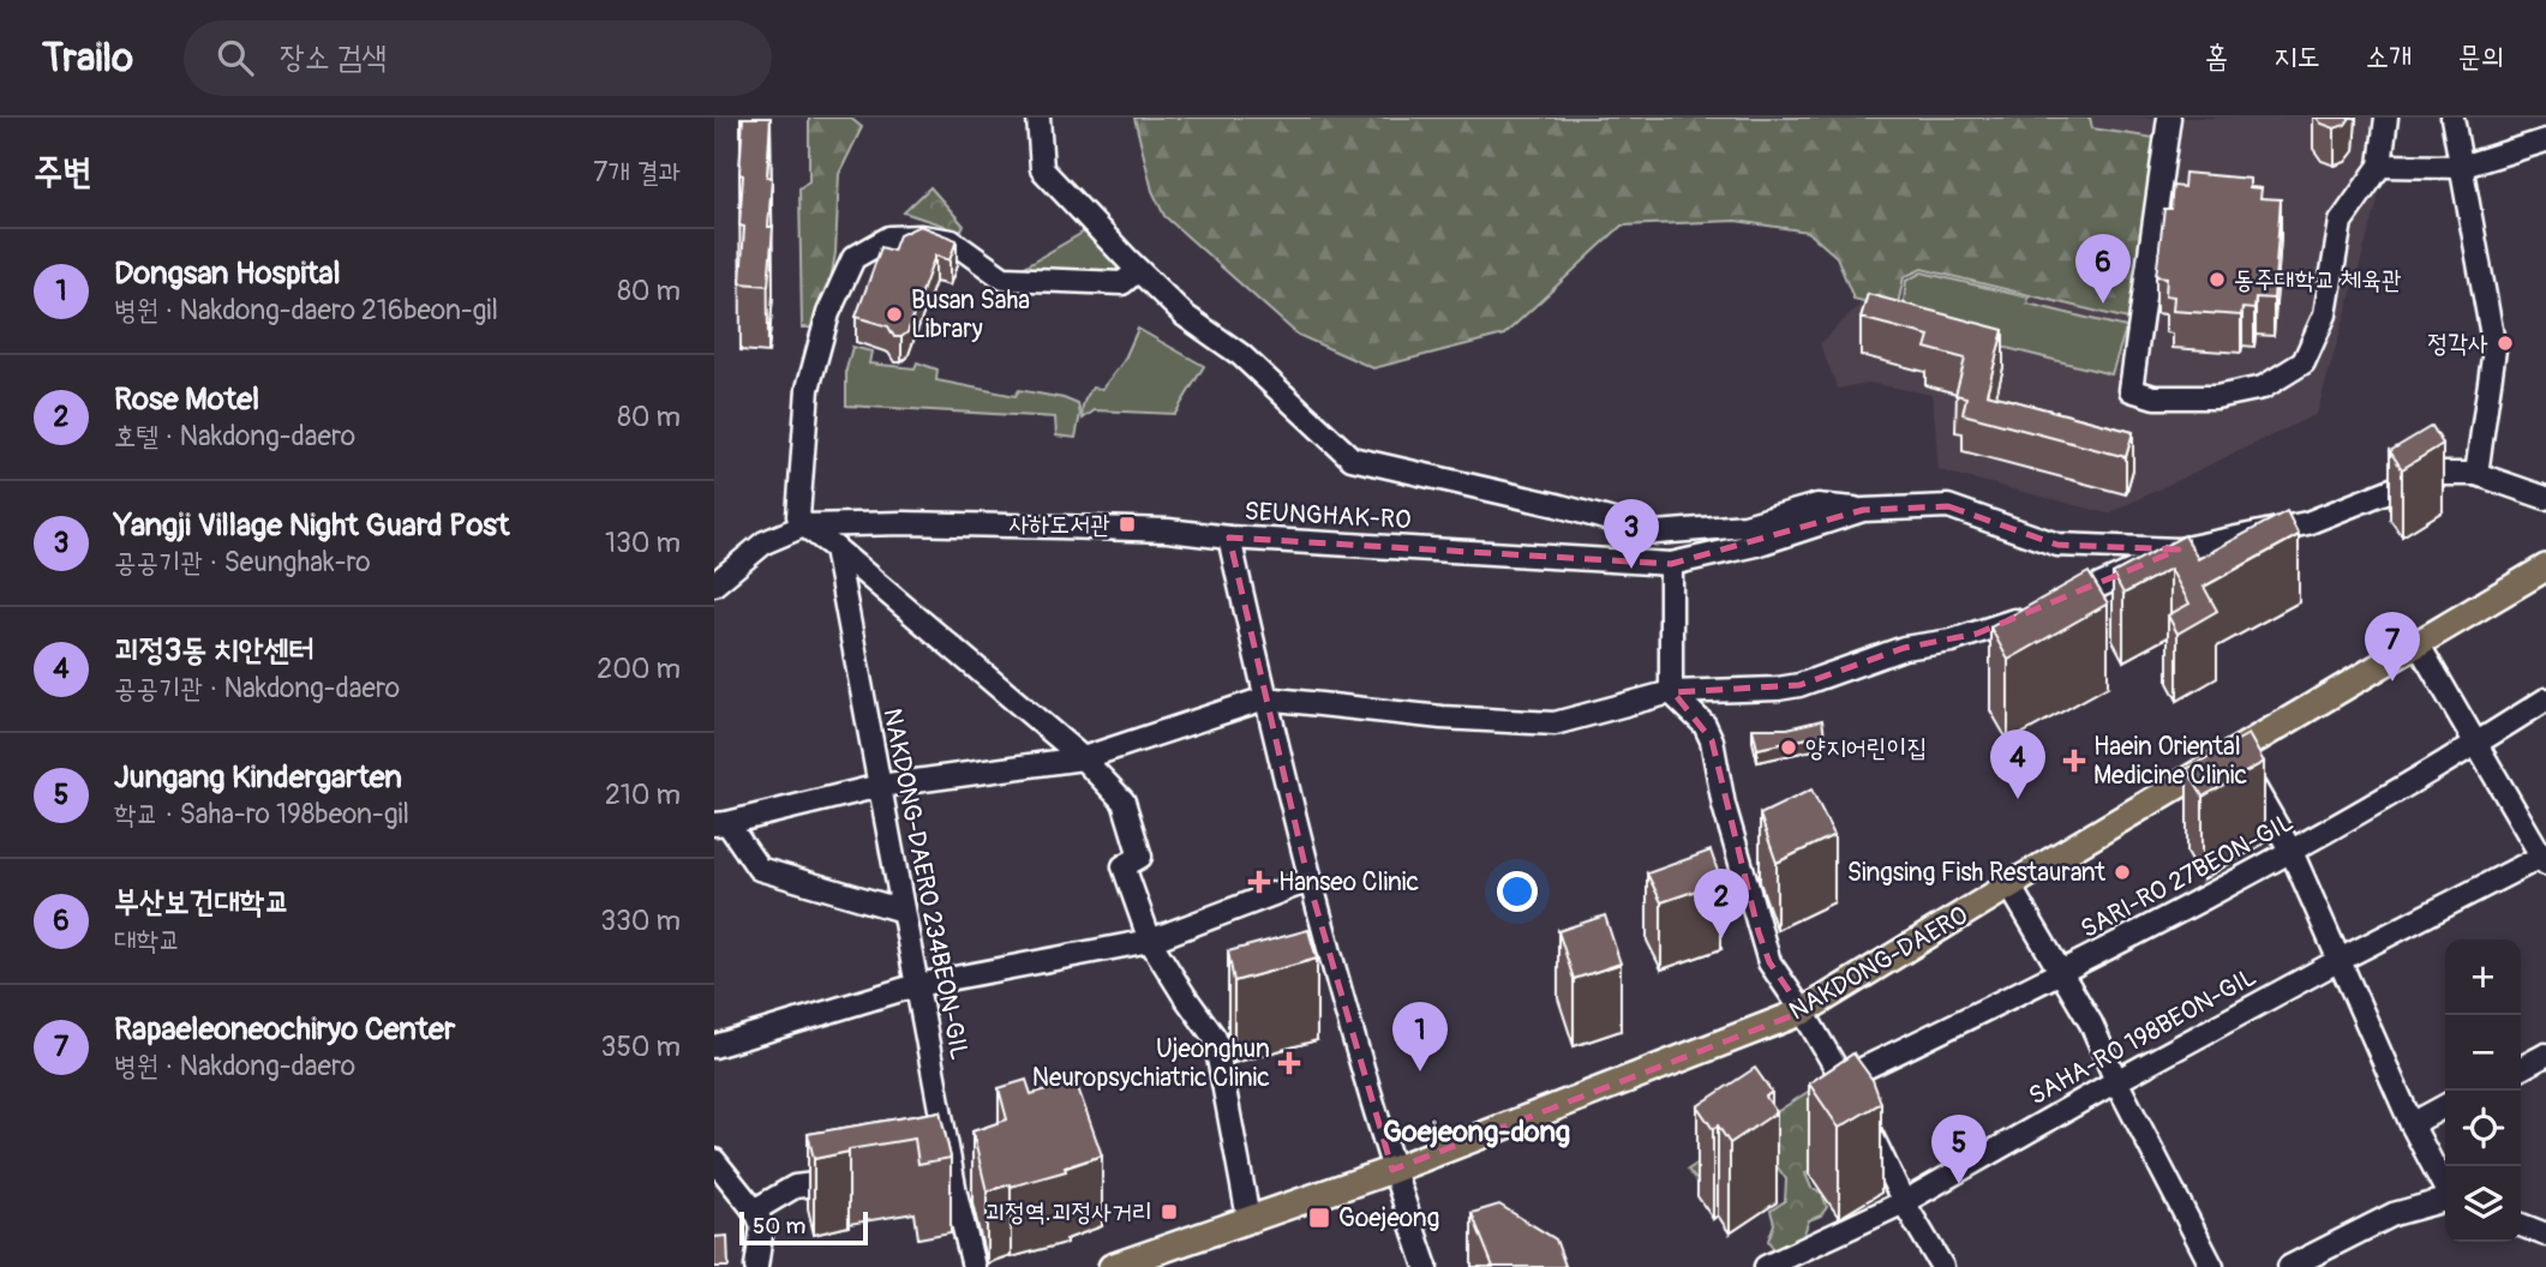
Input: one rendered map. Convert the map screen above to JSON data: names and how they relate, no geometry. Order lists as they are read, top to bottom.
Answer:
{
  "streets": {
    "main road": ["NAKDONG-DAERO"],
    "street": [
      "SEUNGHAK-RO",
      "SARI-RO 27BEON-GIL",
      "NAKDONG-DAERO 234BEON-GIL",
      "SAHA-RO 198BEON-GIL"
    ]
  },
  "districts": ["Goejeong-dong"],
  "places": {
    "other": [
      "동주대학교 체육관",
      "Busan Saha Library",
      "정각사",
      "양지어린이집",
      "Singsing Fish Restaurant"
    ],
    "transit": ["사하도서관", "괴정역.괴정사거리", "Goejeong"],
    "health": ["Haein Oriental Medicine Clinic", "Hanseo Clinic", "Ujeonghun Neuropsychiatric Clinic"]
  },
  "scale_bar": "50 m",
  "page": {
    "header": "Trailo",
    "search": "장소 검색",
    "nav": [
      "홈",
      "지도",
      "소개",
      "문의"
    ],
    "heading": ["주변", "7개 결과"],
    "list": [
      {
        "mark": "1",
        "name": "Dongsan Hospital",
        "note": "병원 · Nakdong-daero 216beon-gil",
        "value": "80 m"
      },
      {
        "mark": "2",
        "name": "Rose Motel",
        "note": "호텔 · Nakdong-daero",
        "value": "80 m"
      },
      {
        "mark": "3",
        "name": "Yangji Village Night Guard Post",
        "note": "공공기관 · Seunghak-ro",
        "value": "130 m"
      },
      {
        "mark": "4",
        "name": "괴정3동 치안센터",
        "note": "공공기관 · Nakdong-daero",
        "value": "200 m"
      },
      {
        "mark": "5",
        "name": "Jungang Kindergarten",
        "note": "학교 · Saha-ro 198beon-gil",
        "value": "210 m"
      },
      {
        "mark": "6",
        "name": "부산보건대학교",
        "note": "대학교",
        "value": "330 m"
      },
      {
        "mark": "7",
        "name": "Rapaeleoneochiryo Center",
        "note": "병원 · Nakdong-daero",
        "value": "350 m"
      }
    ],
    "pins": [
      "6",
      "3",
      "7",
      "4",
      "2",
      "1",
      "5"
    ],
    "map_buttons": ["+", "−"],
    "scale": "50 m"
  }
}
